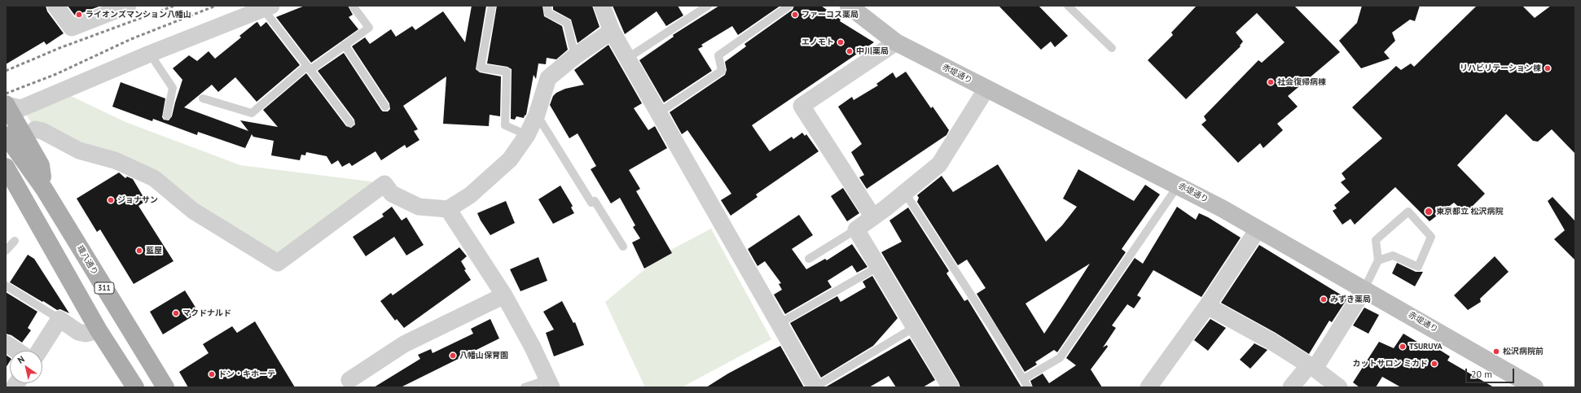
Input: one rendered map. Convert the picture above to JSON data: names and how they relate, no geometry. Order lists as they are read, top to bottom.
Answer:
{
  "streets": {
    "main road": ["環八通り", "311"],
    "street": ["赤堤通り"]
  },
  "places": [
    "ライオンズマンション八幡山",
    "ファーコス薬局",
    "エノモト",
    "中川薬局",
    "リハビリテーション棟",
    "社会復帰病棟",
    "ジョナサン",
    "東京都立 松沢病院",
    "藍屋",
    "みずき薬局",
    "マクドナルド",
    "TSURUYA",
    "松沢病院前",
    "八幡山保育園",
    "カットサロン ミカド",
    "ドン・キホーテ"
  ],
  "scale_bar": "20 m",
  "north": "top left"
}
